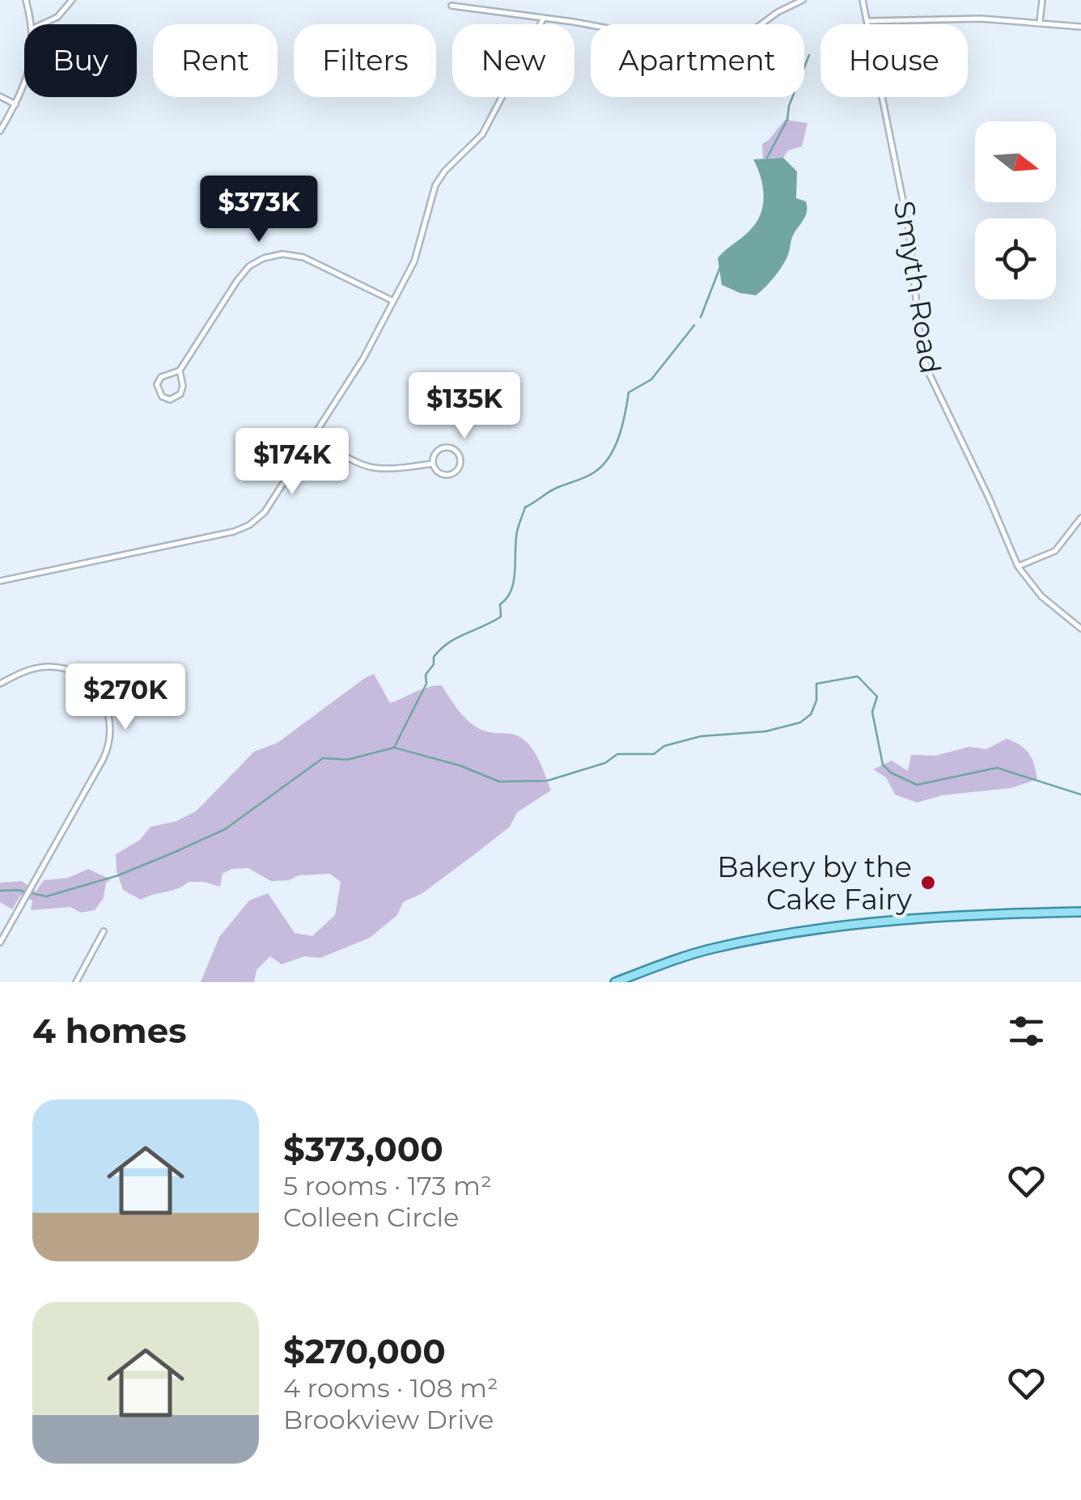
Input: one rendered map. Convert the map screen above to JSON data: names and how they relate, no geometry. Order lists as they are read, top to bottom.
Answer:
{
  "streets": {
    "street": ["Smyth Road"]
  },
  "places": ["Bakery by the Cake Fairy"],
  "north": "right",
  "page": {
    "chip": [
      "Buy",
      "Rent",
      "Filters",
      "New",
      "Apartment",
      "House"
    ],
    "price": [
      "$373K",
      "$135K",
      "$174K",
      "$270K"
    ],
    "heading": "4 homes",
    "list": [
      {
        "name": "$373,000",
        "note": "5 rooms · 173 m² · Colleen Circle"
      },
      {
        "name": "$270,000",
        "note": "4 rooms · 108 m² · Brookview Drive"
      }
    ]
  }
}
